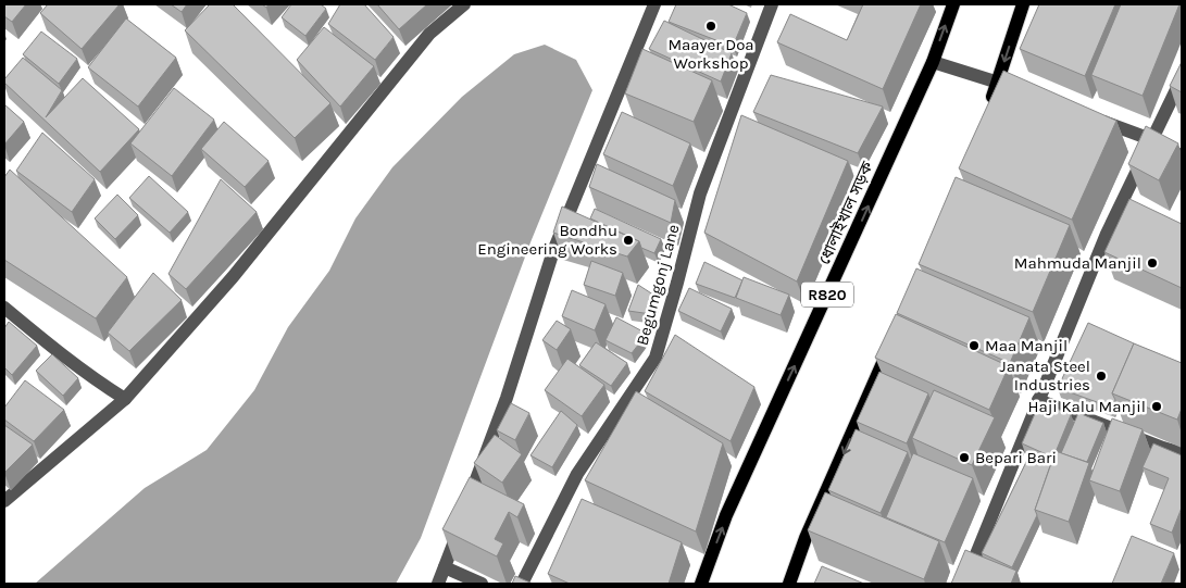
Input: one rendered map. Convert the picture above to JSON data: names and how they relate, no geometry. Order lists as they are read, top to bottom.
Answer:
{
  "streets": {
    "main road": ["ধোলাইখাল সড়ক", "R820"],
    "street": ["Begumgonj Lane"]
  },
  "places": [
    "Maayer Doa Workshop",
    "Bondhu Engineering Works",
    "Mahmuda Manjil",
    "Maa Manjil",
    "Janata Steel Industries",
    "Haji Kalu Manjil",
    "Bepari Bari"
  ]
}
